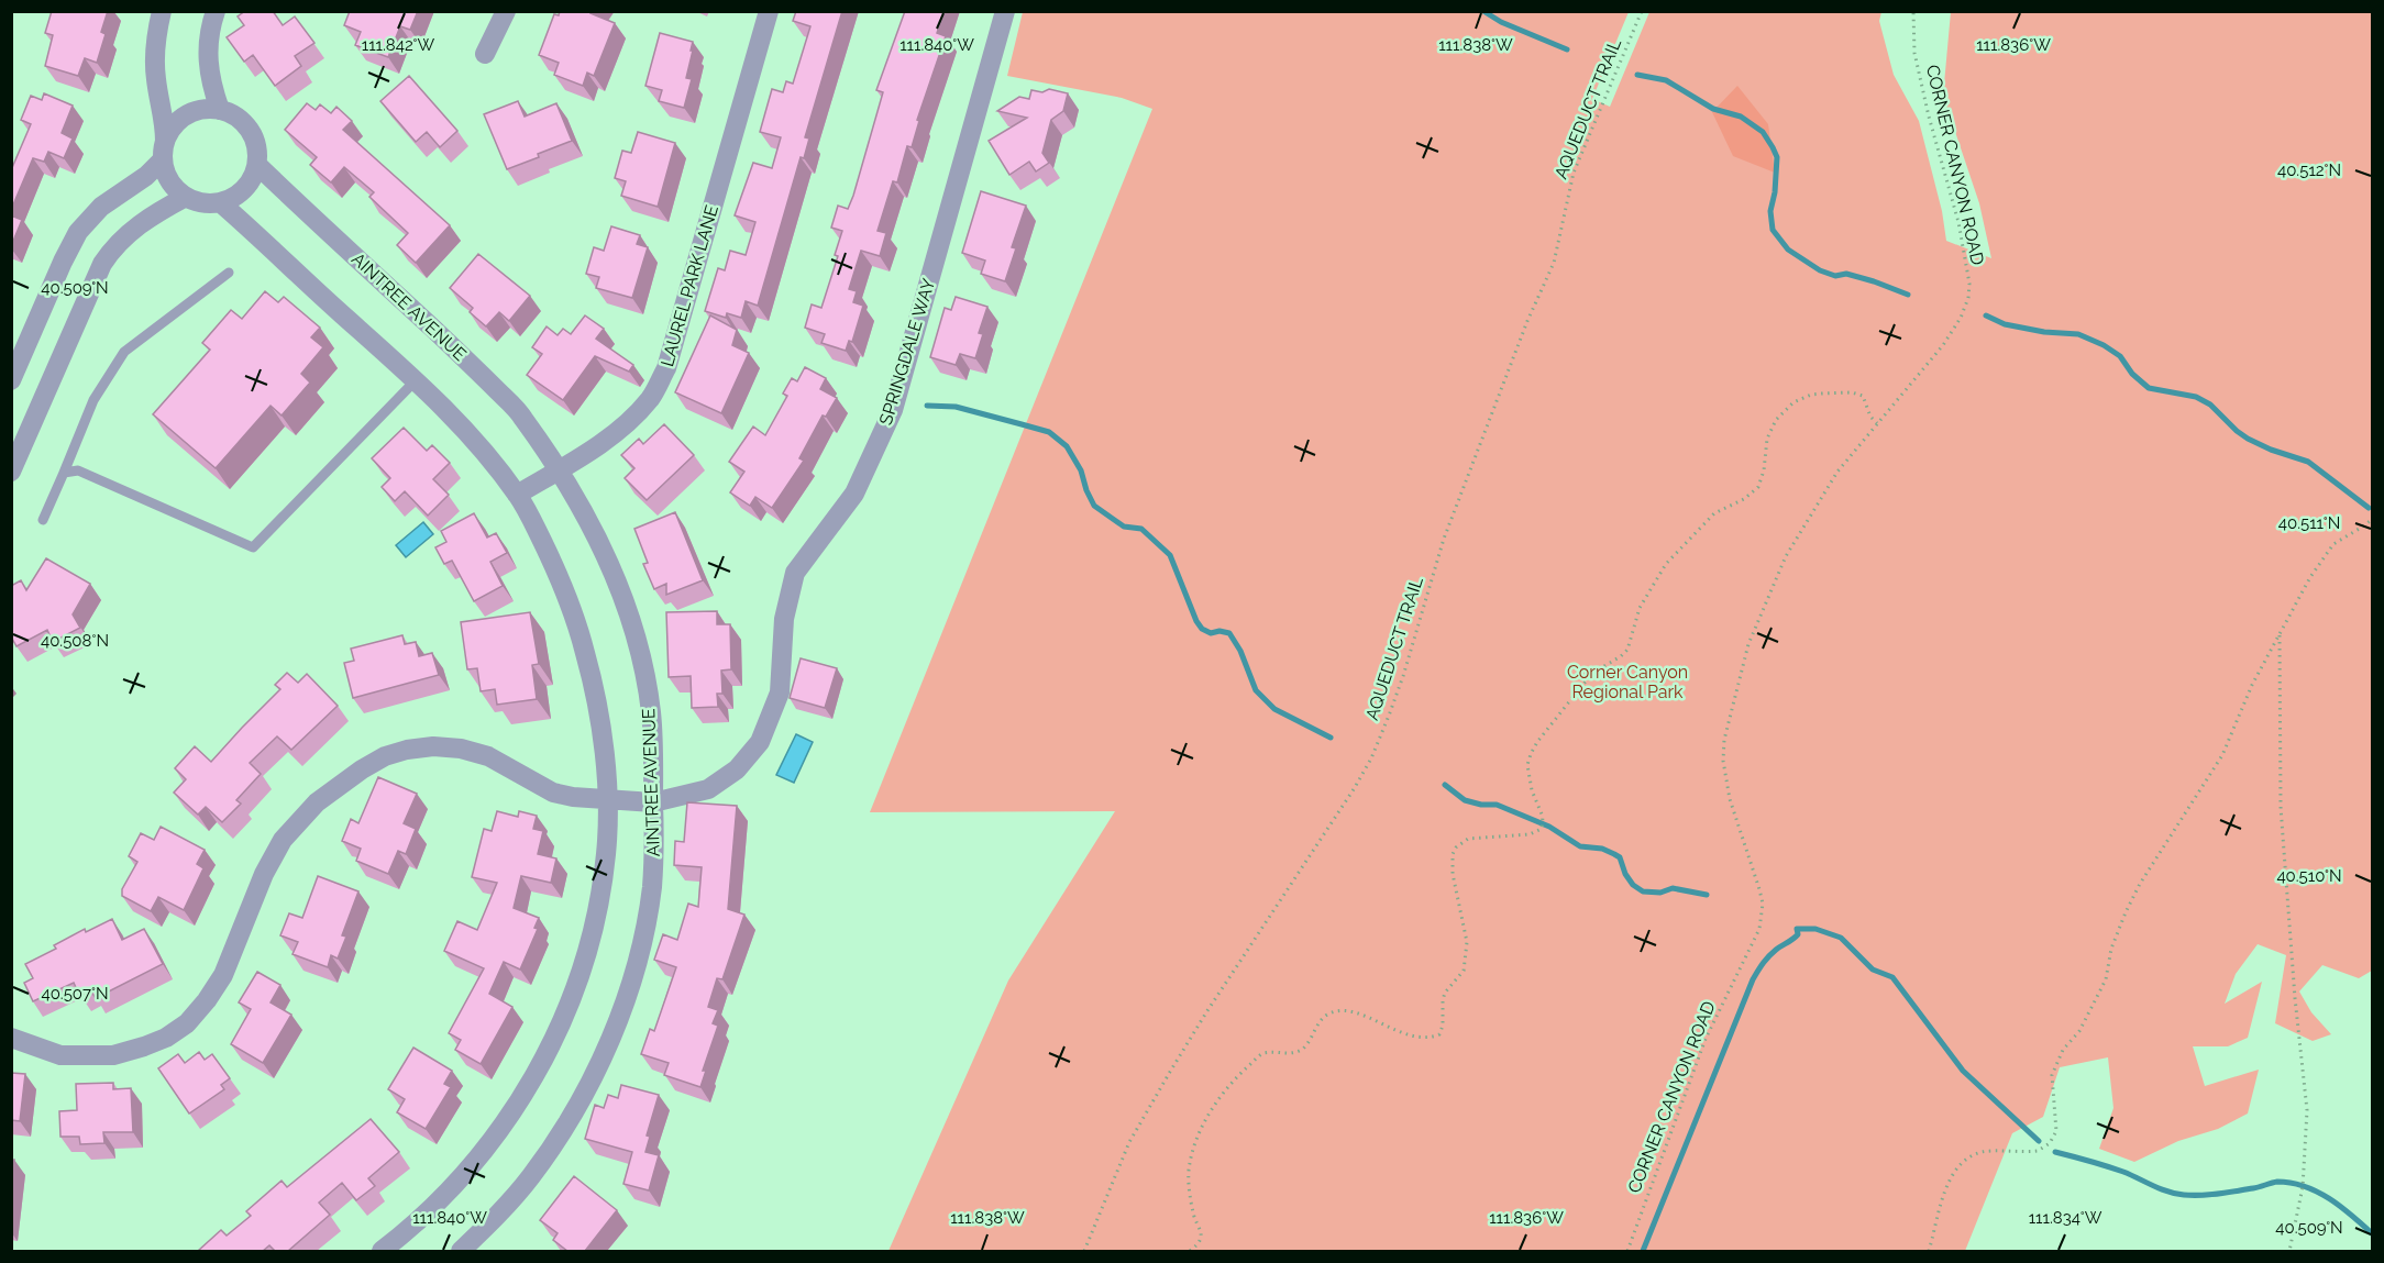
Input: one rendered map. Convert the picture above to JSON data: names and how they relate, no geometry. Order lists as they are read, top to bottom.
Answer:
{
  "streets": {
    "street": ["LAUREL PARK LANE", "AINTREE AVENUE", "SPRINGDALE WAY"],
    "path": ["AQUEDUCT TRAIL", "CORNER CANYON ROAD"]
  },
  "crossings": [
    ["LAUREL PARK LANE", "AINTREE AVENUE"],
    ["AINTREE AVENUE", "SPRINGDALE WAY"]
  ],
  "parks": ["Corner Canyon Regional Park"],
  "coordinates": [
    "111.842°W",
    "111.840°W",
    "111.838°W",
    "111.836°W",
    "40.512°N",
    "40.509°N",
    "40.511°N",
    "40.508°N",
    "40.510°N",
    "40.507°N",
    "111.834°W"
  ]
}
